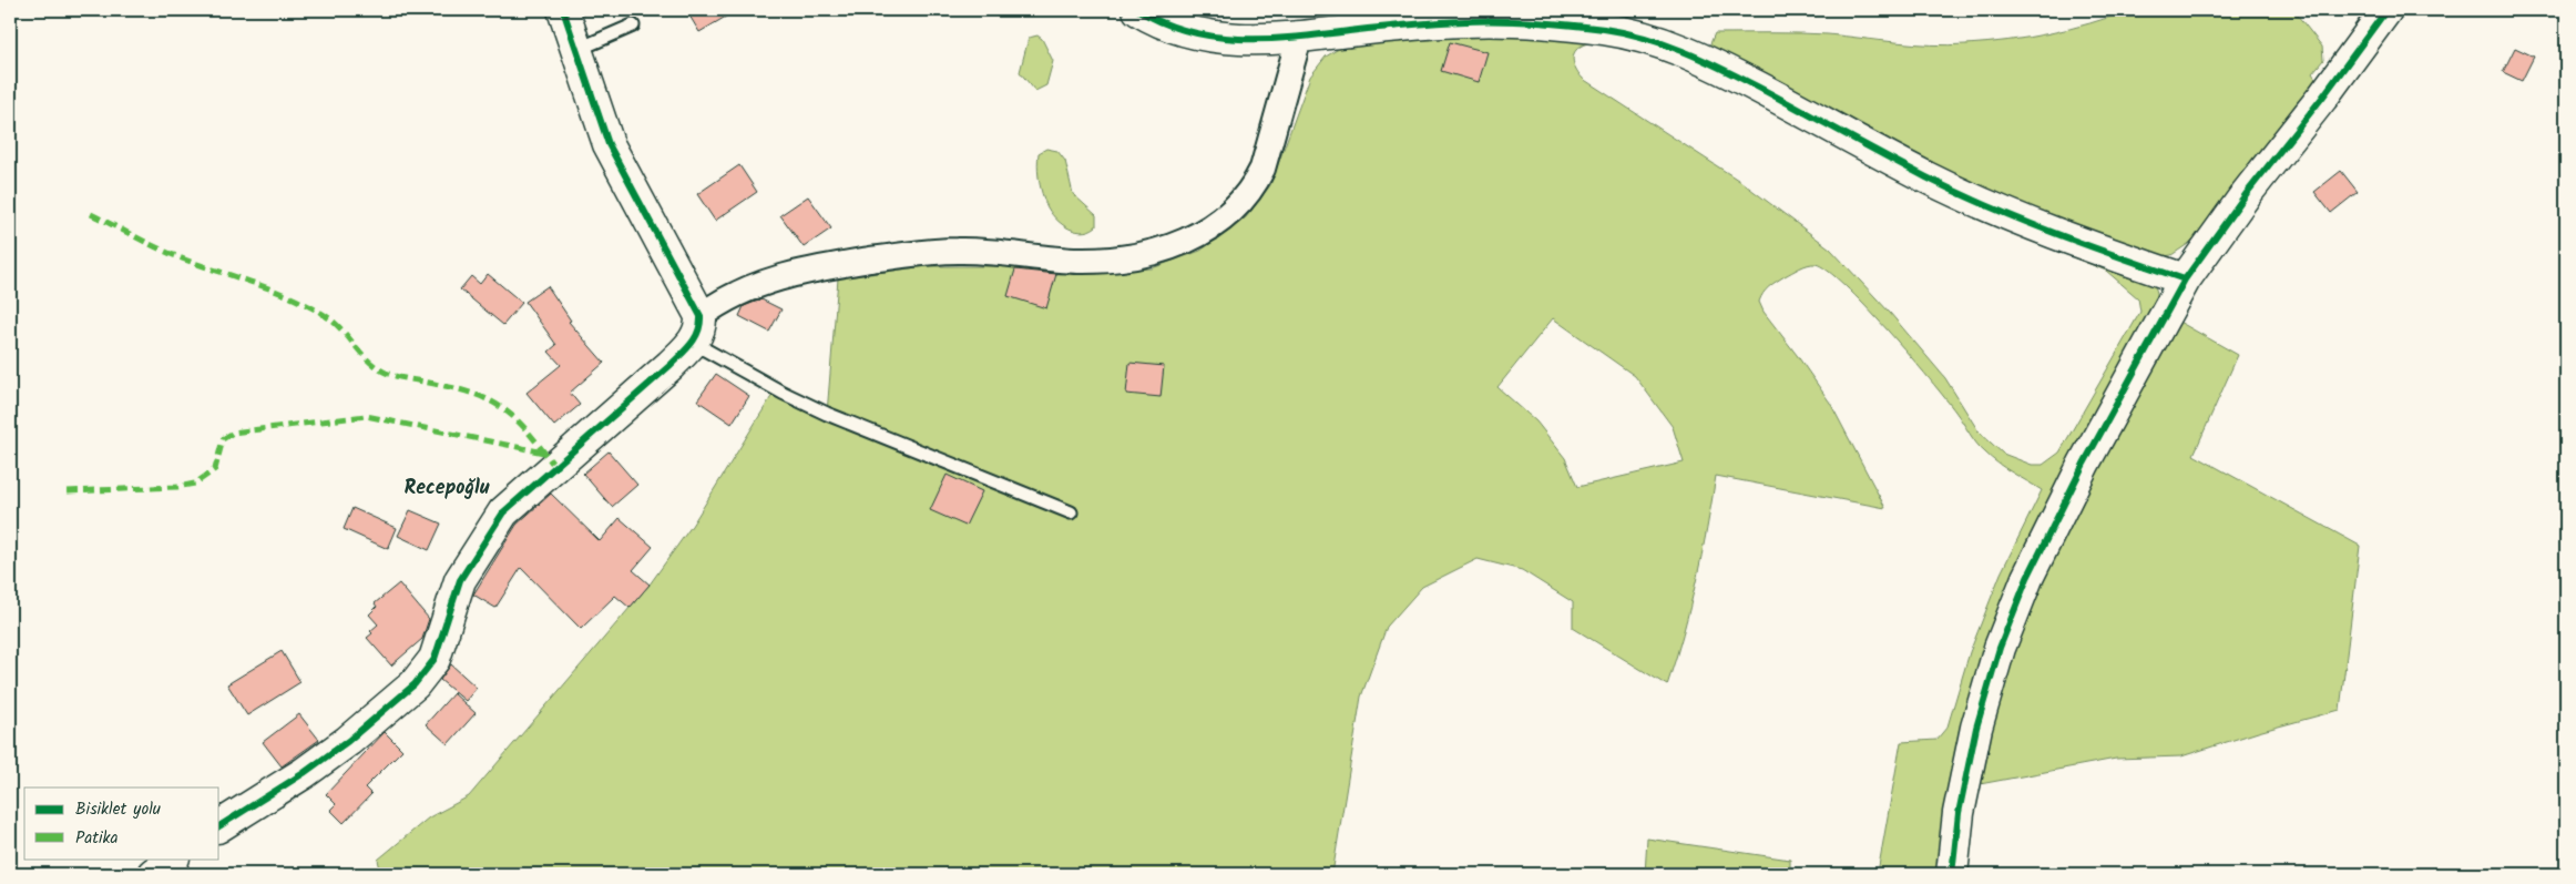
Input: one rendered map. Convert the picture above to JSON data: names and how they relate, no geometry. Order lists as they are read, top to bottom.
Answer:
{
  "districts": ["Recepoğlu"],
  "legend": ["Bisiklet yolu", "Patika"]
}
